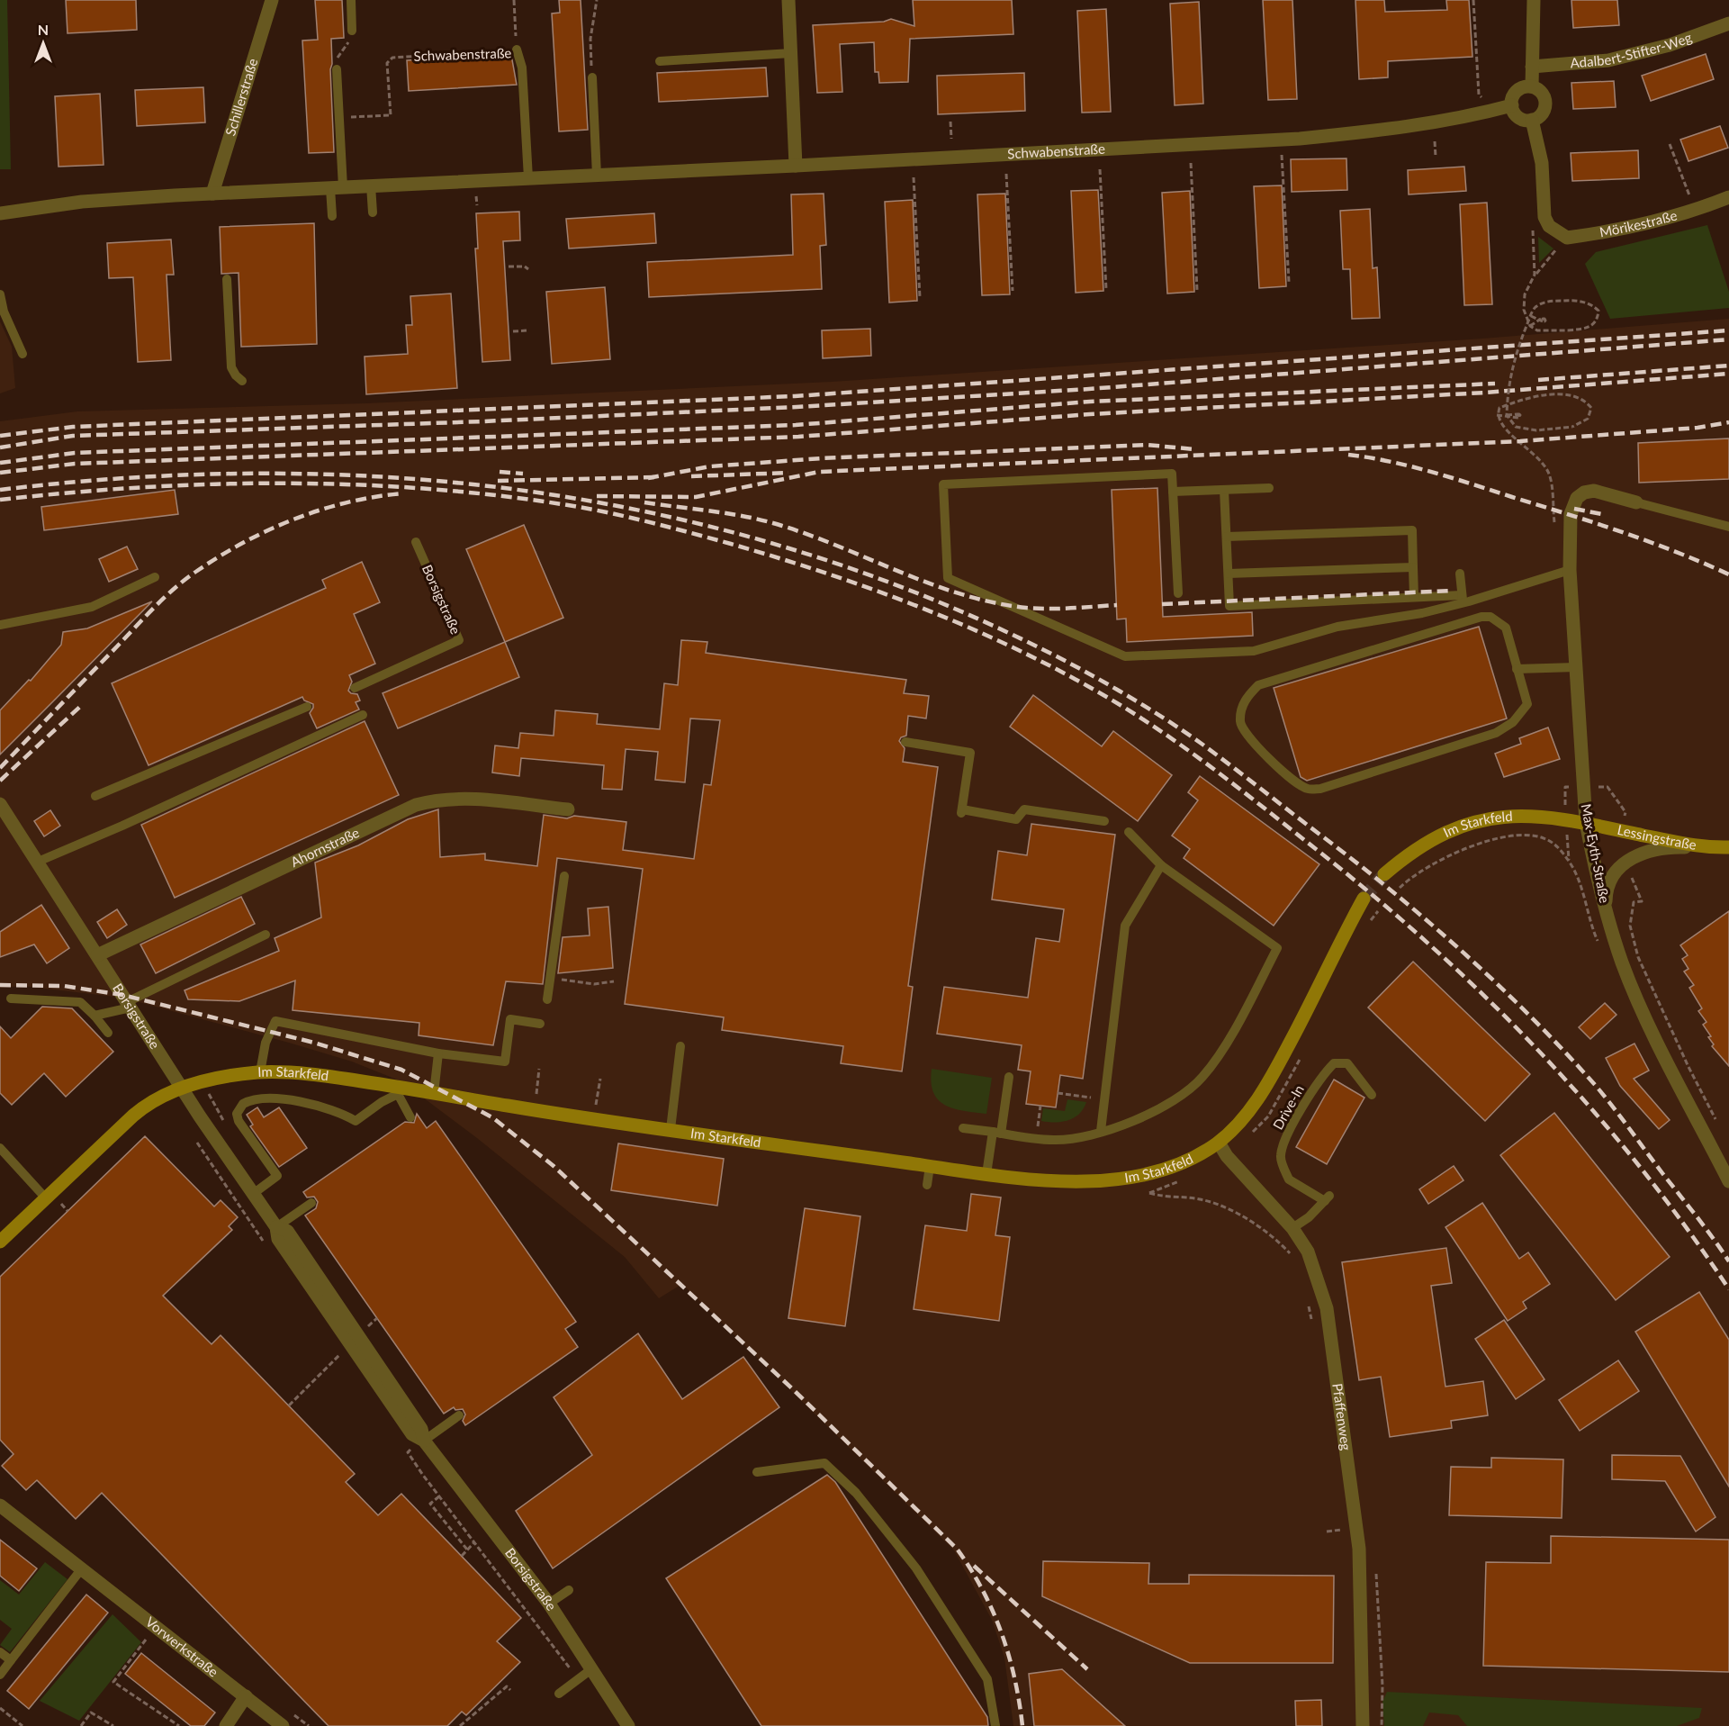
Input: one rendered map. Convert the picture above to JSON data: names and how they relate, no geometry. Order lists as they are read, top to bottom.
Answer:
{
  "streets": {
    "main road": ["Im Starkfeld", "Lessingstraße"],
    "street": [
      "Adalbert-Stifter-Weg",
      "Schwabenstraße",
      "Schillerstraße",
      "Mörikestraße",
      "Borsigstraße",
      "Ahornstraße",
      "Max-Eyth-Straße",
      "Pfaffenweg",
      "Vorwerkstraße"
    ],
    "lane": ["Drive-In"]
  },
  "crossings": [
    ["Schwabenstraße", "Schillerstraße"],
    ["Borsigstraße", "Im Starkfeld"],
    ["Borsigstraße", "Ahornstraße"],
    ["Im Starkfeld", "Lessingstraße"],
    ["Im Starkfeld", "Max-Eyth-Straße"],
    ["Im Starkfeld", "Pfaffenweg"],
    ["Lessingstraße", "Max-Eyth-Straße"],
    ["Drive-In", "Pfaffenweg"]
  ],
  "north": "top"
}
